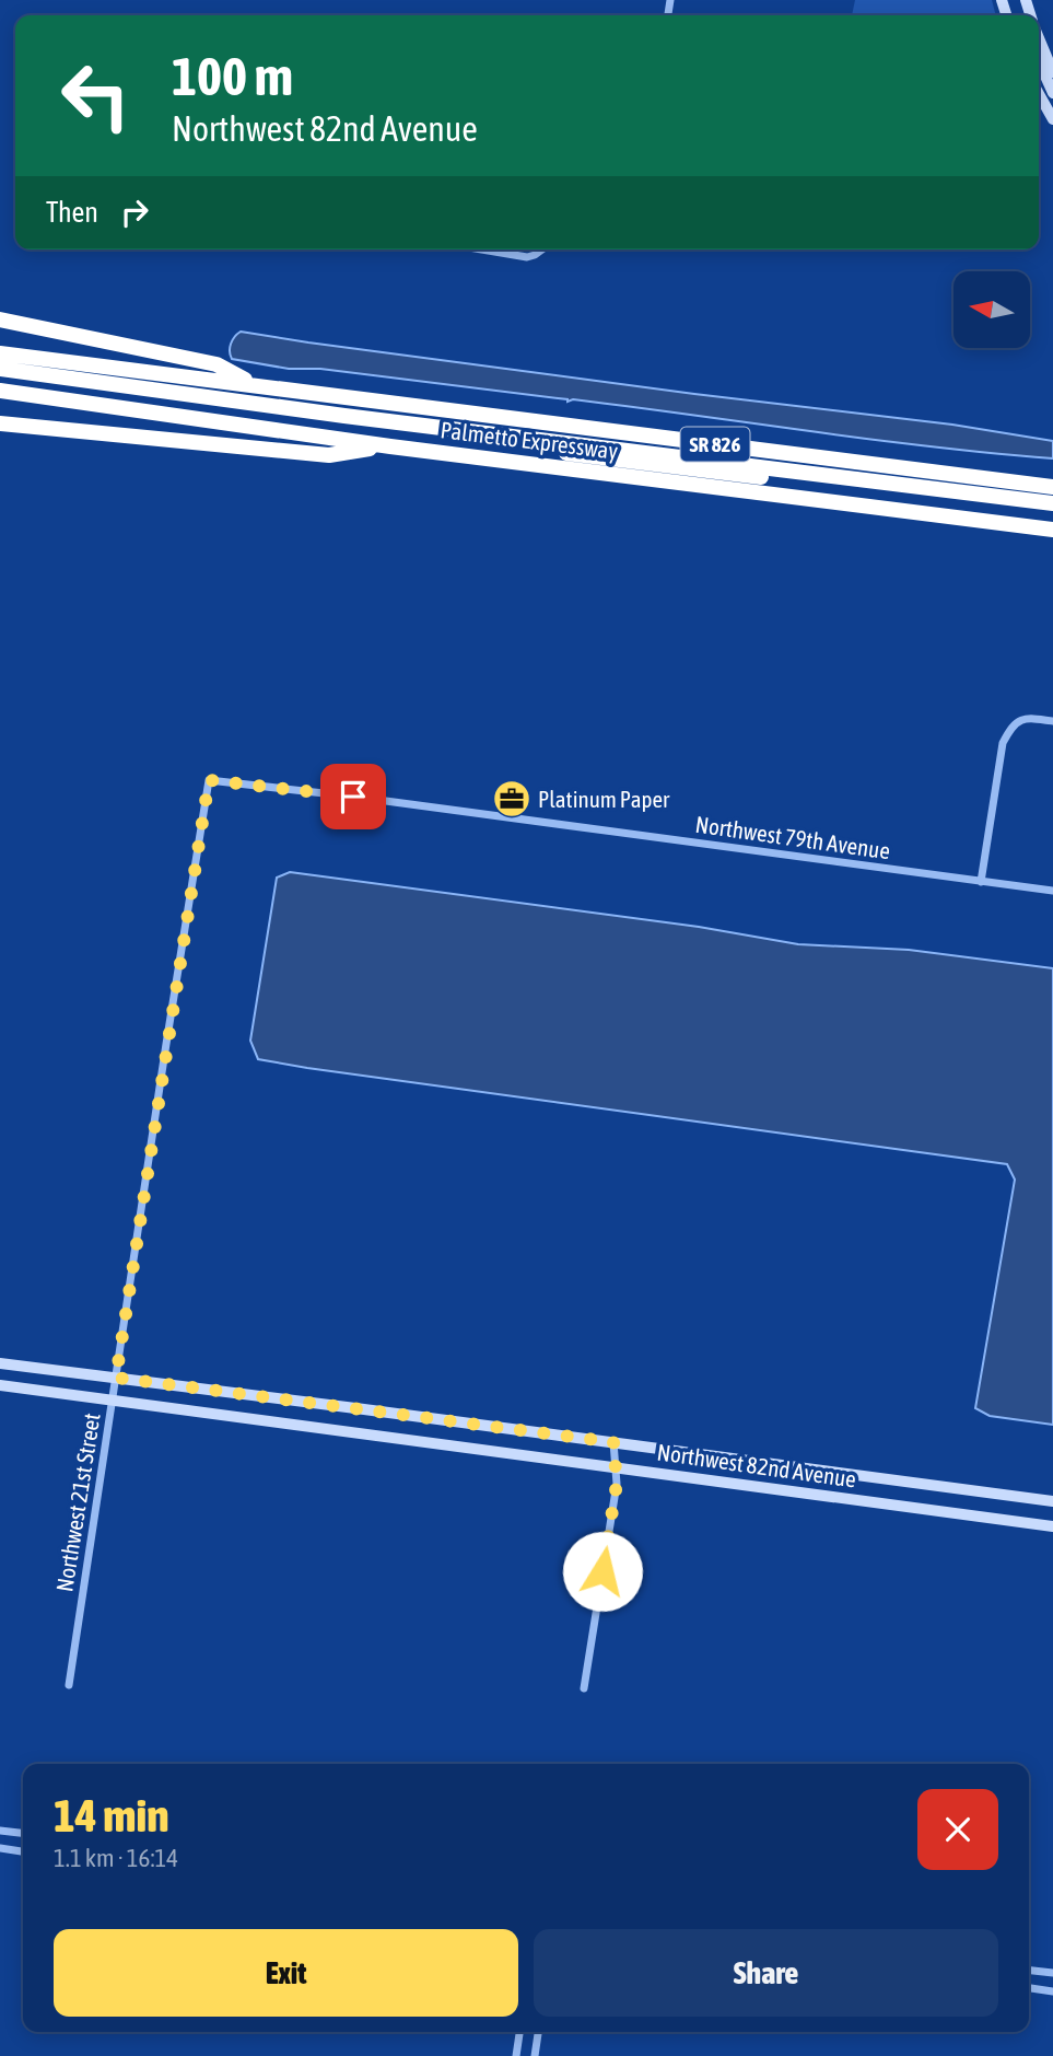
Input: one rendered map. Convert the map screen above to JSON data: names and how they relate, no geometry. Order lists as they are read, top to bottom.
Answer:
{
  "streets": {
    "highway": ["Palmetto Expressway", "SR 826"],
    "street": ["Northwest 79th Avenue", "Northwest 82nd Avenue", "Northwest 21st Street"]
  },
  "crossings": [
    ["Northwest 79th Avenue", "Northwest 21st Street"],
    ["Northwest 82nd Avenue", "Northwest 21st Street"]
  ],
  "places": {
    "office": ["Platinum Paper"]
  },
  "north": "left",
  "page": {
    "turn": ["100 m", "Northwest 82nd Avenue"],
    "then": "Then",
    "heading": ["14 min", "1.1 km · 16:14"],
    "buttons": ["Exit", "Share"]
  }
}
